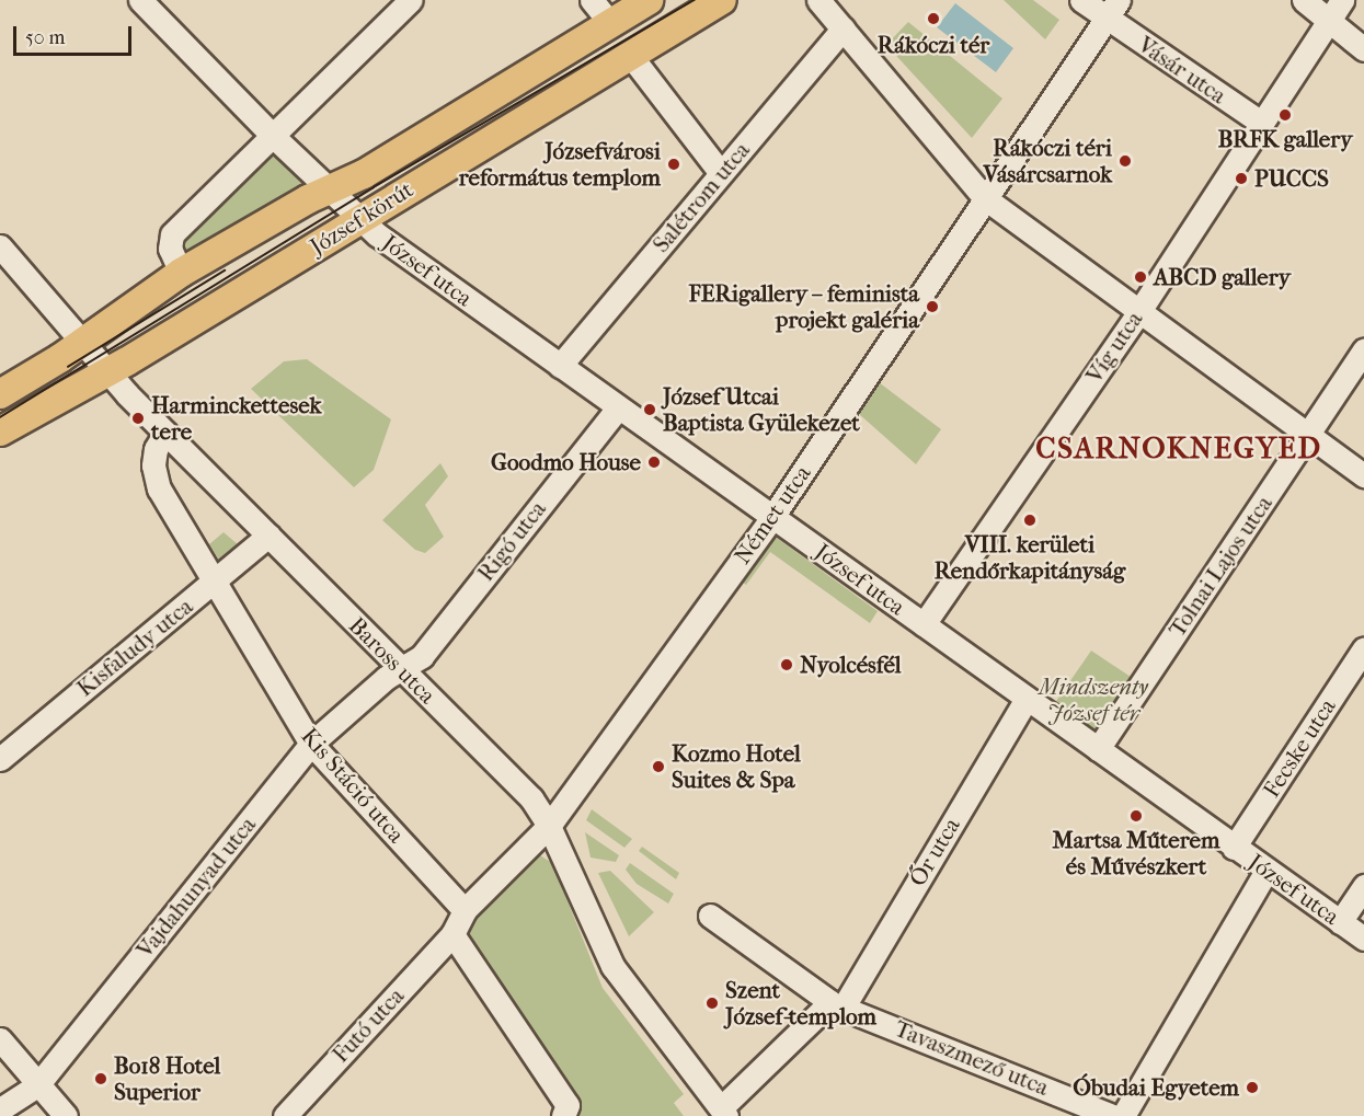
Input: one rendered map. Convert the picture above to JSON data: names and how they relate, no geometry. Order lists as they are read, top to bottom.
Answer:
{
  "streets": {
    "main road": ["József körút"],
    "street": [
      "Vásár utca",
      "Salétrom utca",
      "József utca",
      "Víg utca",
      "Német utca",
      "Rigó utca",
      "Tolnai Lajos utca",
      "Kisfaludy utca",
      "Baross utca",
      "Fecske utca",
      "Kis Stáció utca",
      "Őr utca",
      "Vajdahunyad utca",
      "Futó utca",
      "Tavaszmező utca"
    ]
  },
  "crossings": [
    ["Vásár utca", "Víg utca"],
    ["Salétrom utca", "József utca"],
    ["József körút", "József utca"],
    ["József körút", "Baross utca"],
    ["József utca", "Víg utca"],
    ["József utca", "Német utca"],
    ["József utca", "Rigó utca"],
    ["József utca", "Tolnai Lajos utca"],
    ["József utca", "Fecske utca"],
    ["József utca", "Őr utca"],
    ["Német utca", "Baross utca"],
    ["Német utca", "Kis Stáció utca"],
    ["Német utca", "Futó utca"],
    ["Rigó utca", "Baross utca"],
    ["Rigó utca", "Vajdahunyad utca"],
    ["Kisfaludy utca", "Baross utca"],
    ["Kisfaludy utca", "Kis Stáció utca"],
    ["Baross utca", "Őr utca"],
    ["Baross utca", "Vajdahunyad utca"],
    ["Kis Stáció utca", "Vajdahunyad utca"],
    ["Kis Stáció utca", "Futó utca"],
    ["Őr utca", "Tavaszmező utca"]
  ],
  "districts": ["CSARNOKNEGYED"],
  "parks": ["Mindszenty József tér"],
  "places": [
    "Rákóczi tér",
    "BRFK gallery",
    "Rákóczi téri Vásárcsarnok",
    "Józsefvárosi református templom",
    "PUCCS",
    "ABCD gallery",
    "FERigallery – feminista projekt galéria",
    "József Utcai Baptista Gyülekezet",
    "Harminckettesek tere",
    "Goodmo House",
    "VIII. kerületi Rendőrkapitányság",
    "Nyolcésfél",
    "Kozmo Hotel Suites & Spa",
    "Martsa Műterem és Művészkert",
    "Szent József-templom",
    "Bo18 Hotel Superior",
    "Óbudai Egyetem"
  ],
  "scale_bar": "50 m"
}
